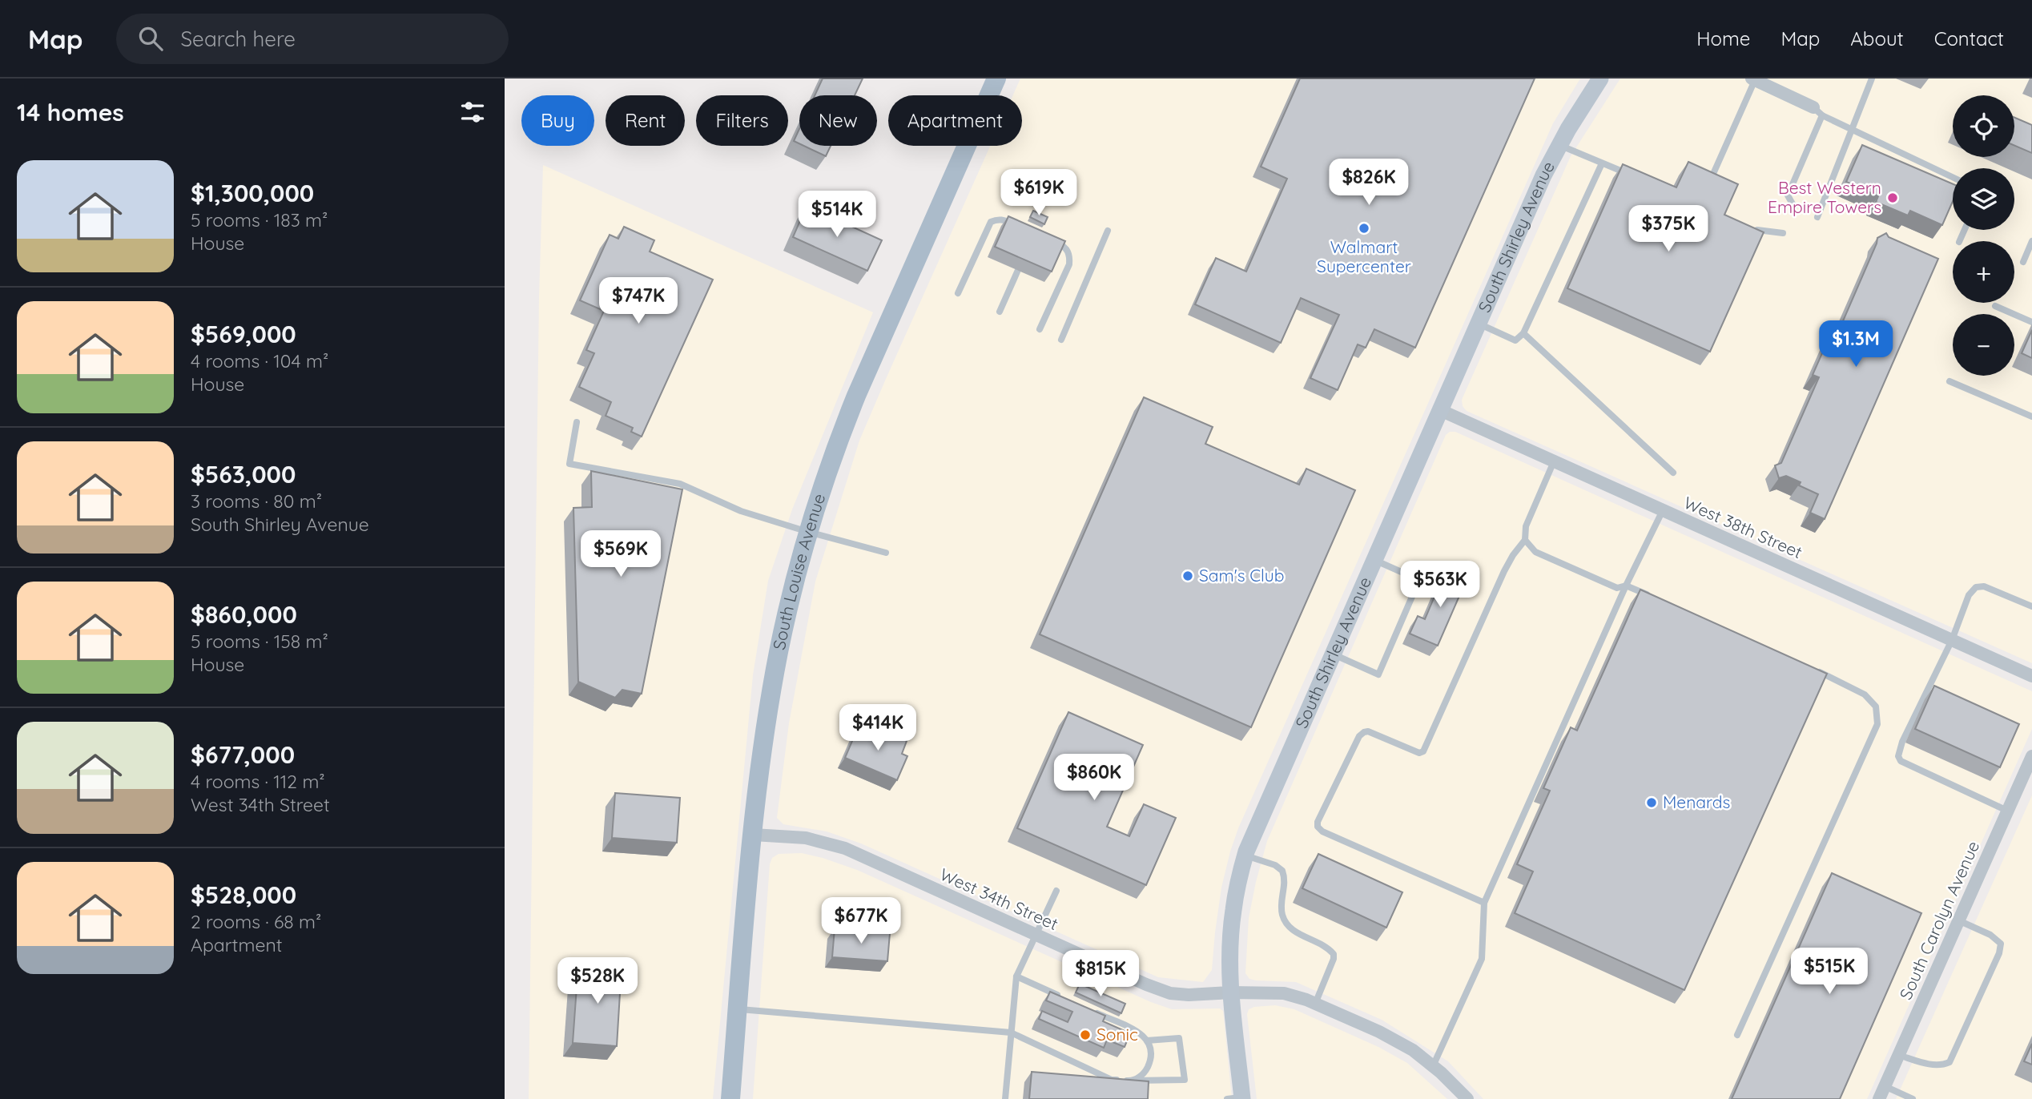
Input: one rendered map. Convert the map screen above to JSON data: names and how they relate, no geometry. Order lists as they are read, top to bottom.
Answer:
{
  "streets": {
    "main road": ["South Louise Avenue"],
    "street": [
      "South Shirley Avenue",
      "West 38th Street",
      "West 34th Street",
      "South Carolyn Avenue"
    ]
  },
  "crossings": [
    ["South Shirley Avenue", "West 38th Street"],
    ["South Shirley Avenue", "West 34th Street"],
    ["South Louise Avenue", "West 34th Street"]
  ],
  "places": [
    "Best Western Empire Towers",
    "Walmart Supercenter",
    "Sam's Club",
    "Menards",
    "Sonic"
  ],
  "page": {
    "header": "Map",
    "search": "Search here",
    "nav": [
      "Home",
      "Map",
      "About",
      "Contact"
    ],
    "heading": "14 homes",
    "map_buttons": ["+", "−"],
    "chip": [
      "Buy",
      "Rent",
      "Filters",
      "New",
      "Apartment"
    ],
    "list": [
      {
        "name": "$1,300,000",
        "note": "5 rooms · 183 m² · House"
      },
      {
        "name": "$569,000",
        "note": "4 rooms · 104 m² · House"
      },
      {
        "name": "$563,000",
        "note": "3 rooms · 80 m² · South Shirley Avenue"
      },
      {
        "name": "$860,000",
        "note": "5 rooms · 158 m² · House"
      },
      {
        "name": "$677,000",
        "note": "4 rooms · 112 m² · West 34th Street"
      },
      {
        "name": "$528,000",
        "note": "2 rooms · 68 m² · Apartment"
      }
    ],
    "price": [
      "$826K",
      "$619K",
      "$514K",
      "$375K",
      "$747K",
      "$1.3M",
      "$569K",
      "$563K",
      "$414K",
      "$860K",
      "$677K",
      "$515K",
      "$815K",
      "$528K"
    ]
  }
}
